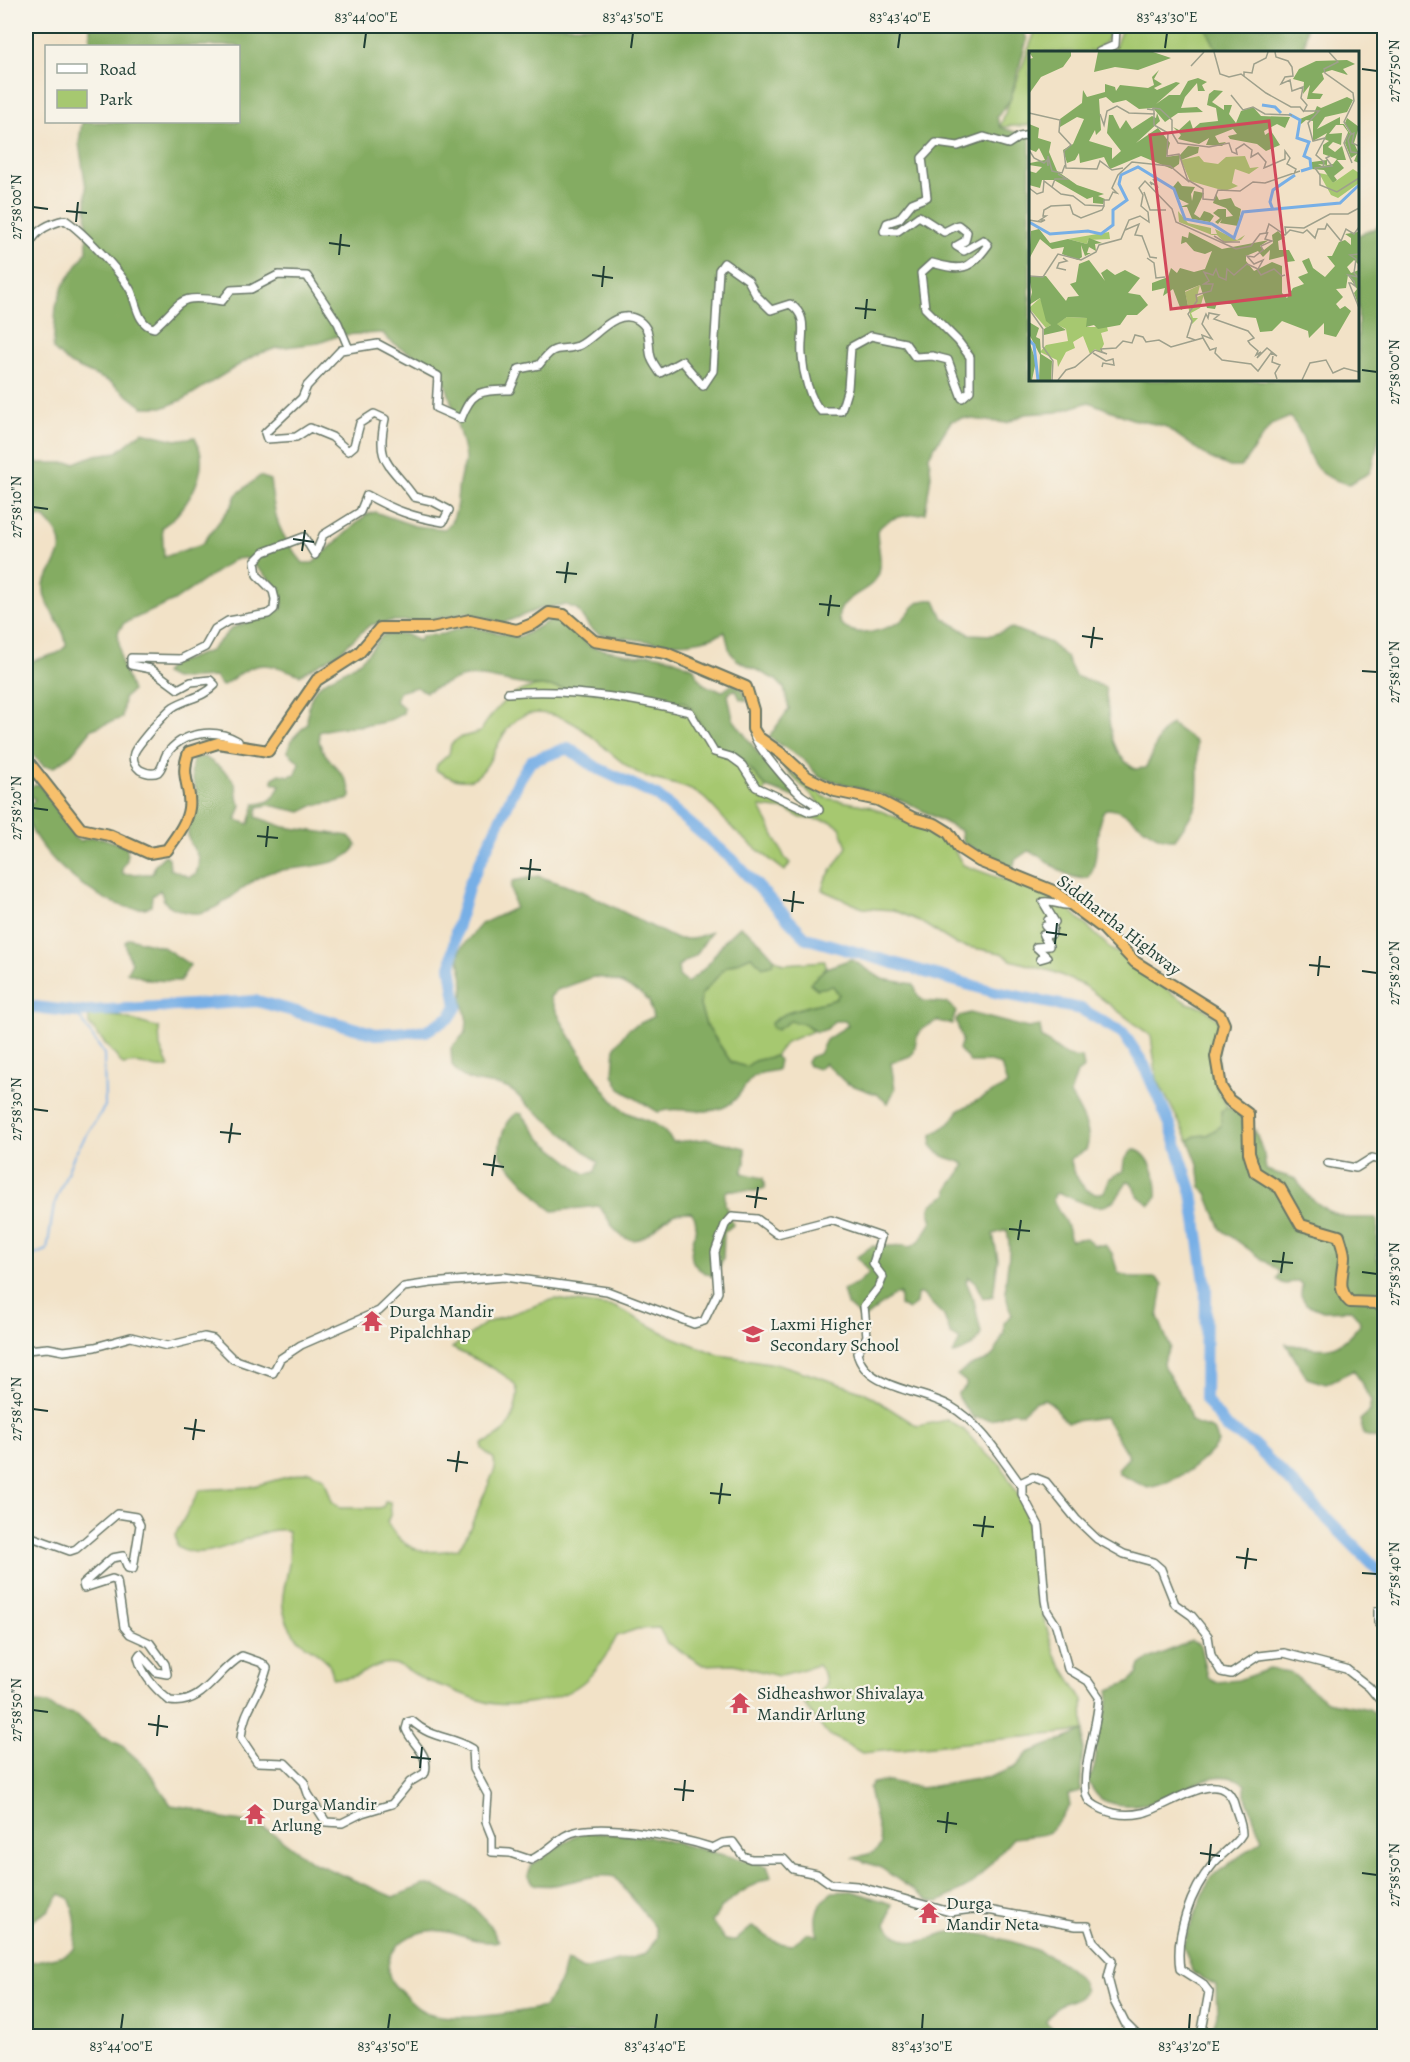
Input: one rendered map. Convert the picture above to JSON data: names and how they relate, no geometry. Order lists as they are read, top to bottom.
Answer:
{
  "streets": {
    "highway": ["Siddhartha Highway"]
  },
  "places": {
    "temple": [
      "Durga Mandir Pipalchhap",
      "Sidheashwor Shivalaya Mandir Arlung",
      "Durga Mandir Arlung",
      "Durga Mandir Neta"
    ],
    "school or university": ["Laxmi Higher Secondary School"]
  },
  "legend": ["Road", "Park"],
  "coordinates": [
    "83°44'00\"E",
    "83°43'50\"E",
    "83°43'40\"E",
    "83°43'30\"E",
    "27°57'50\"N",
    "27°58'00\"N",
    "27°58'10\"N",
    "27°58'20\"N",
    "27°58'30\"N",
    "27°58'40\"N",
    "27°58'50\"N",
    "83°43'20\"E"
  ]
}
